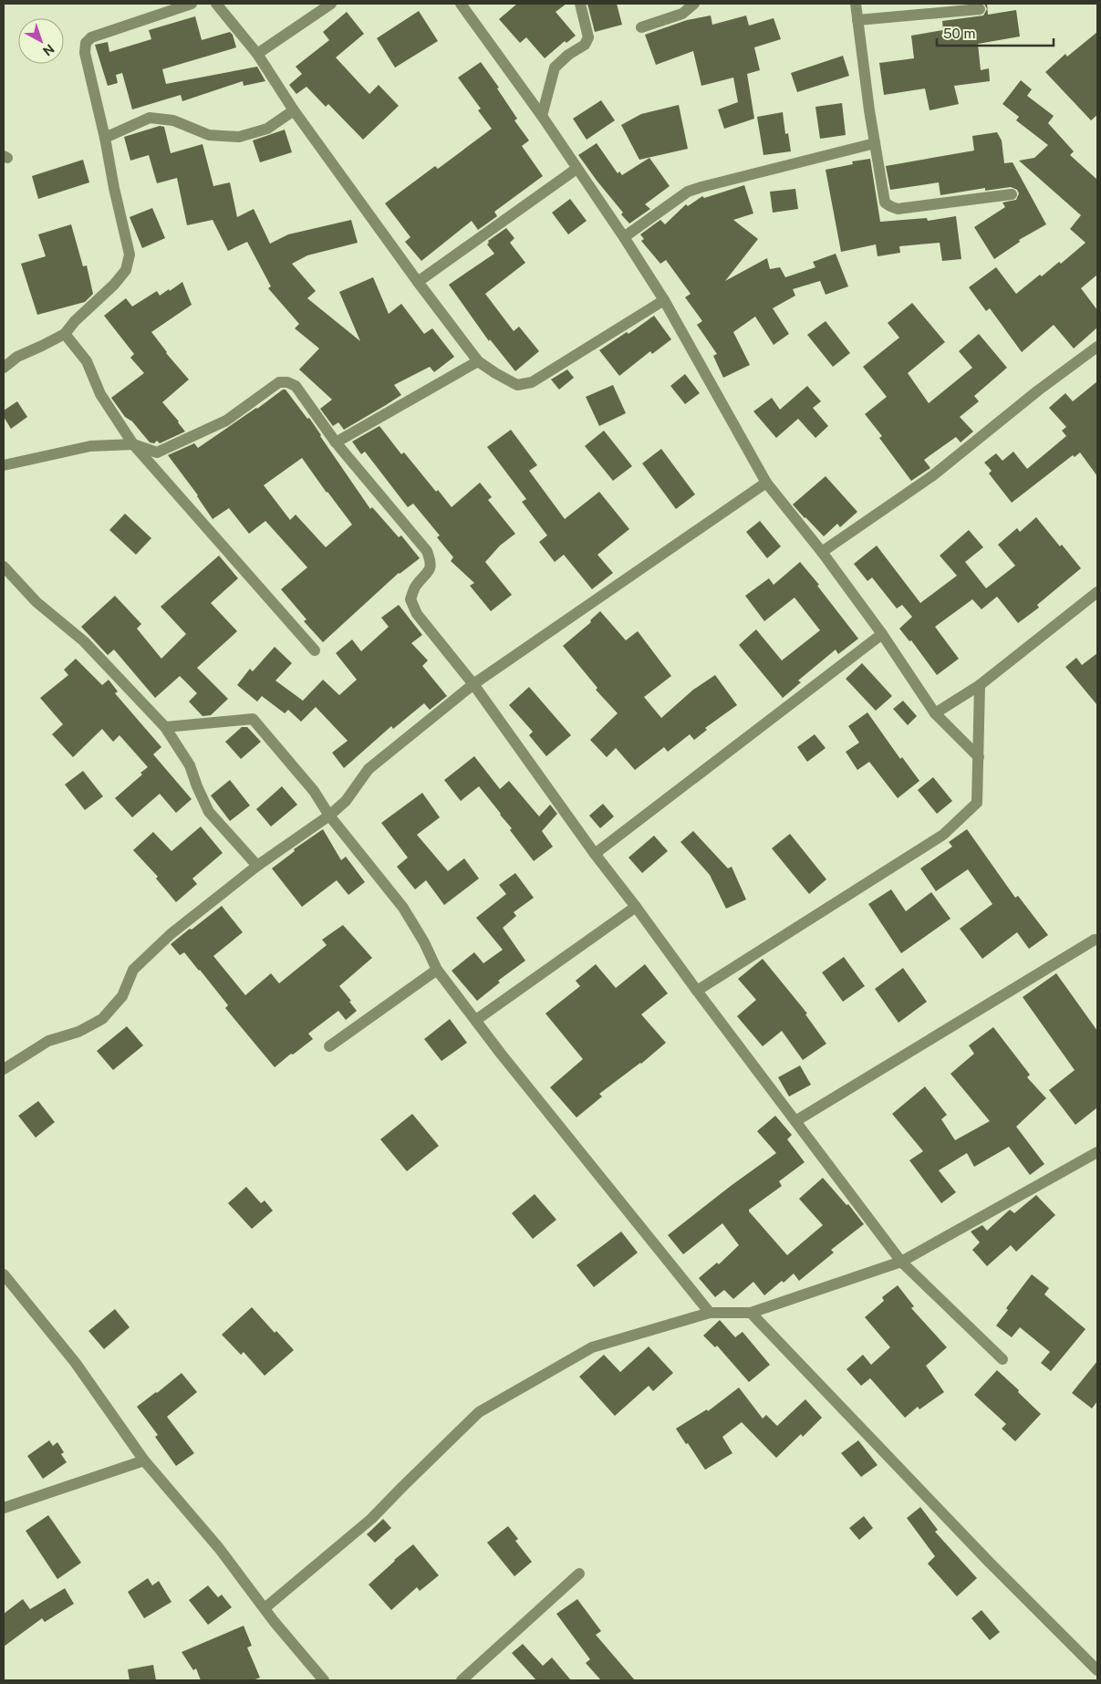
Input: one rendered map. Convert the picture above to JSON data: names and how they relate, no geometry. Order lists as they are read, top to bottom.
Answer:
{
  "scale_bar": "50 m",
  "north": "bottom right"
}
